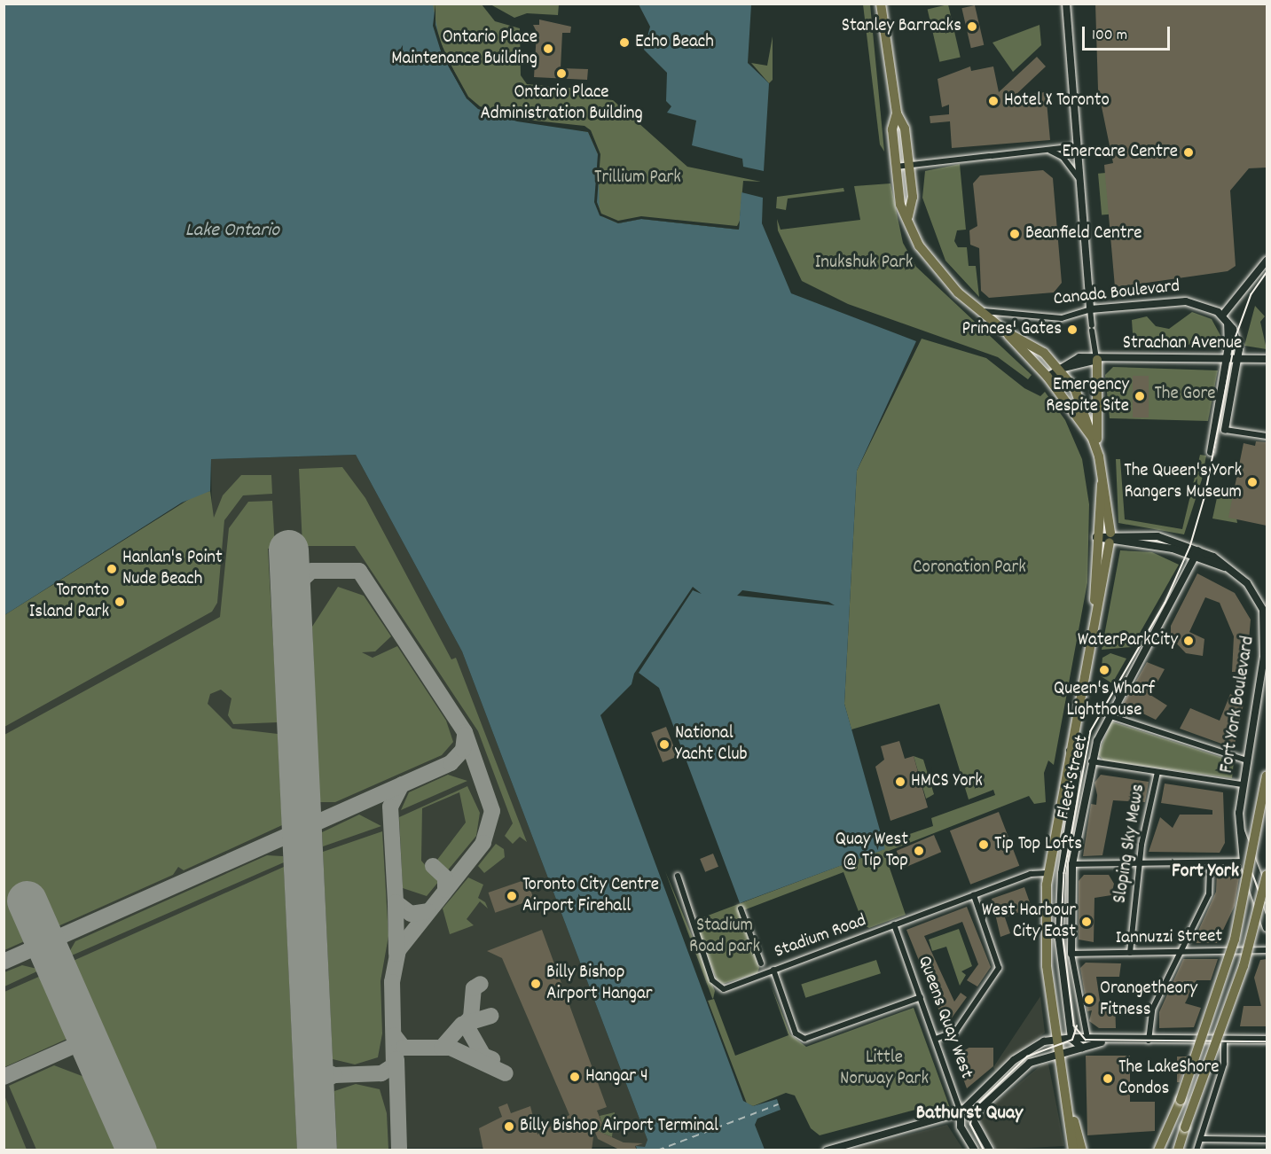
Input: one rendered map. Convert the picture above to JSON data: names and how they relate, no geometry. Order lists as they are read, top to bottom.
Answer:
{
  "streets": {
    "street": [
      "Canada Boulevard",
      "Strachan Avenue",
      "Fort York Boulevard",
      "Fleet Street",
      "Sloping Sky Mews",
      "Stadium Road",
      "Iannuzzi Street",
      "Queens Quay West"
    ]
  },
  "crossings": [
    ["Fort York Boulevard", "Fleet Street"],
    ["Fleet Street", "Iannuzzi Street"],
    ["Sloping Sky Mews", "Iannuzzi Street"],
    ["Stadium Road", "Queens Quay West"]
  ],
  "districts": ["Fort York", "Bathurst Quay"],
  "water": ["Lake Ontario"],
  "parks": [
    "Trillium Park",
    "Inukshuk Park",
    "The Gore",
    "Coronation Park",
    "Stadium Road park",
    "Little Norway Park"
  ],
  "places": [
    "Stanley Barracks",
    "Echo Beach",
    "Ontario Place Maintenance Building",
    "Ontario Place Administration Building",
    "Hotel X Toronto",
    "Enercare Centre",
    "Beanfield Centre",
    "Princes' Gates",
    "Emergency Respite Site",
    "The Queen's York Rangers Museum",
    "Hanlan's Point Nude Beach",
    "Toronto Island Park",
    "WaterParkCity",
    "Queen's Wharf Lighthouse",
    "National Yacht Club",
    "HMCS York",
    "Tip Top Lofts",
    "Quay West @ Tip Top",
    "Toronto City Centre Airport Firehall",
    "West Harbour City East",
    "Billy Bishop Airport Hangar",
    "Orangetheory Fitness",
    "Hangar 4",
    "The LakeShore Condos",
    "Billy Bishop Airport Terminal"
  ],
  "scale_bar": "100 m"
}
